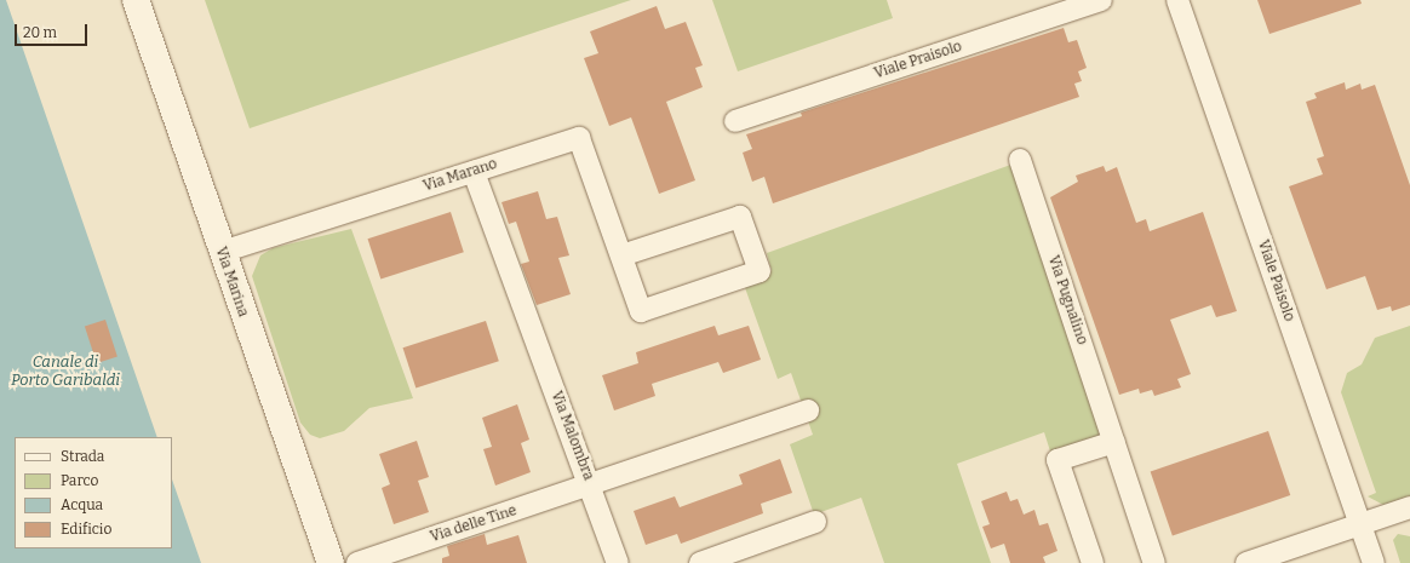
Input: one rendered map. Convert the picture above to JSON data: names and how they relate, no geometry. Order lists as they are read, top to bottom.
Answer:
{
  "streets": {
    "street": [
      "Viale Praisolo",
      "Via Marano",
      "Viale Paisolo",
      "Via Marina",
      "Via Pugnalino",
      "Via Malombra",
      "Via delle Tine"
    ]
  },
  "crossings": [
    ["Via Marano", "Via Marina"],
    ["Via Marano", "Via Malombra"],
    ["Via Malombra", "Via delle Tine"]
  ],
  "water": ["Canale di Porto Garibaldi"],
  "legend": [
    "Strada",
    "Parco",
    "Acqua",
    "Edificio"
  ],
  "scale_bar": "20 m"
}
